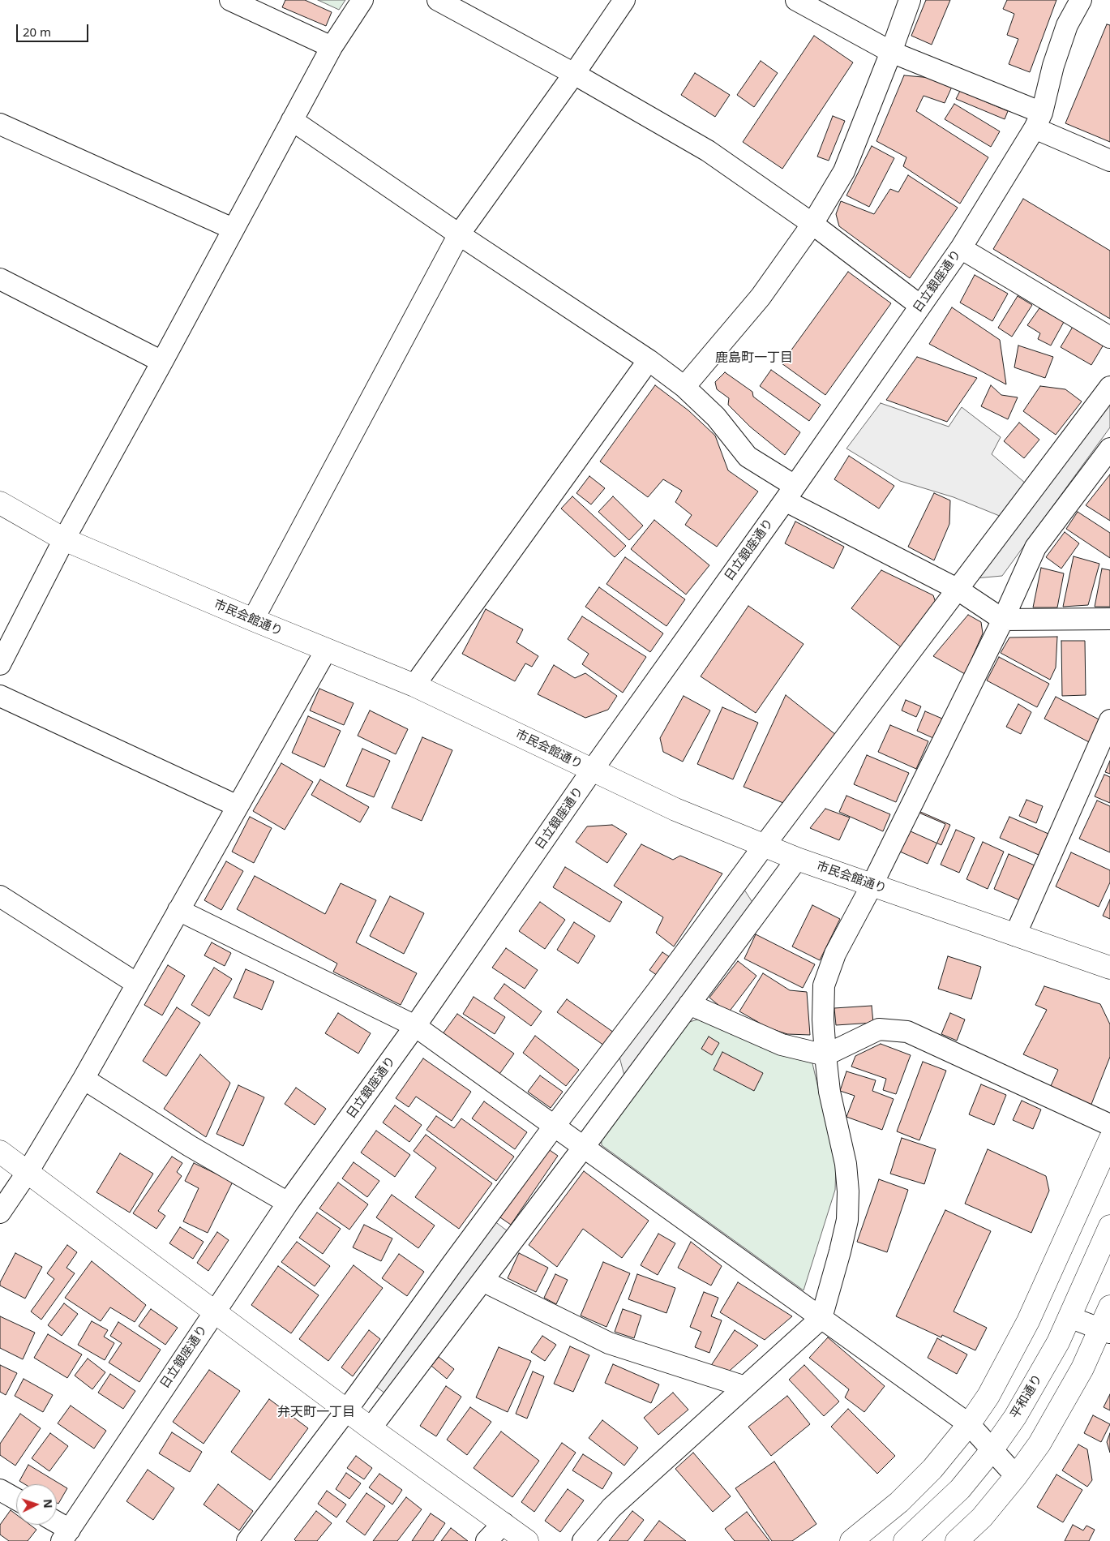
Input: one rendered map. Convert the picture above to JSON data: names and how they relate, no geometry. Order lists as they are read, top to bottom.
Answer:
{
  "streets": {
    "street": ["日立銀座通り", "市民会館通り", "平和通り"]
  },
  "crossings": [
    ["日立銀座通り", "市民会館通り"]
  ],
  "districts": ["鹿島町一丁目", "弁天町一丁目"],
  "scale_bar": "20 m",
  "north": "right"
}
